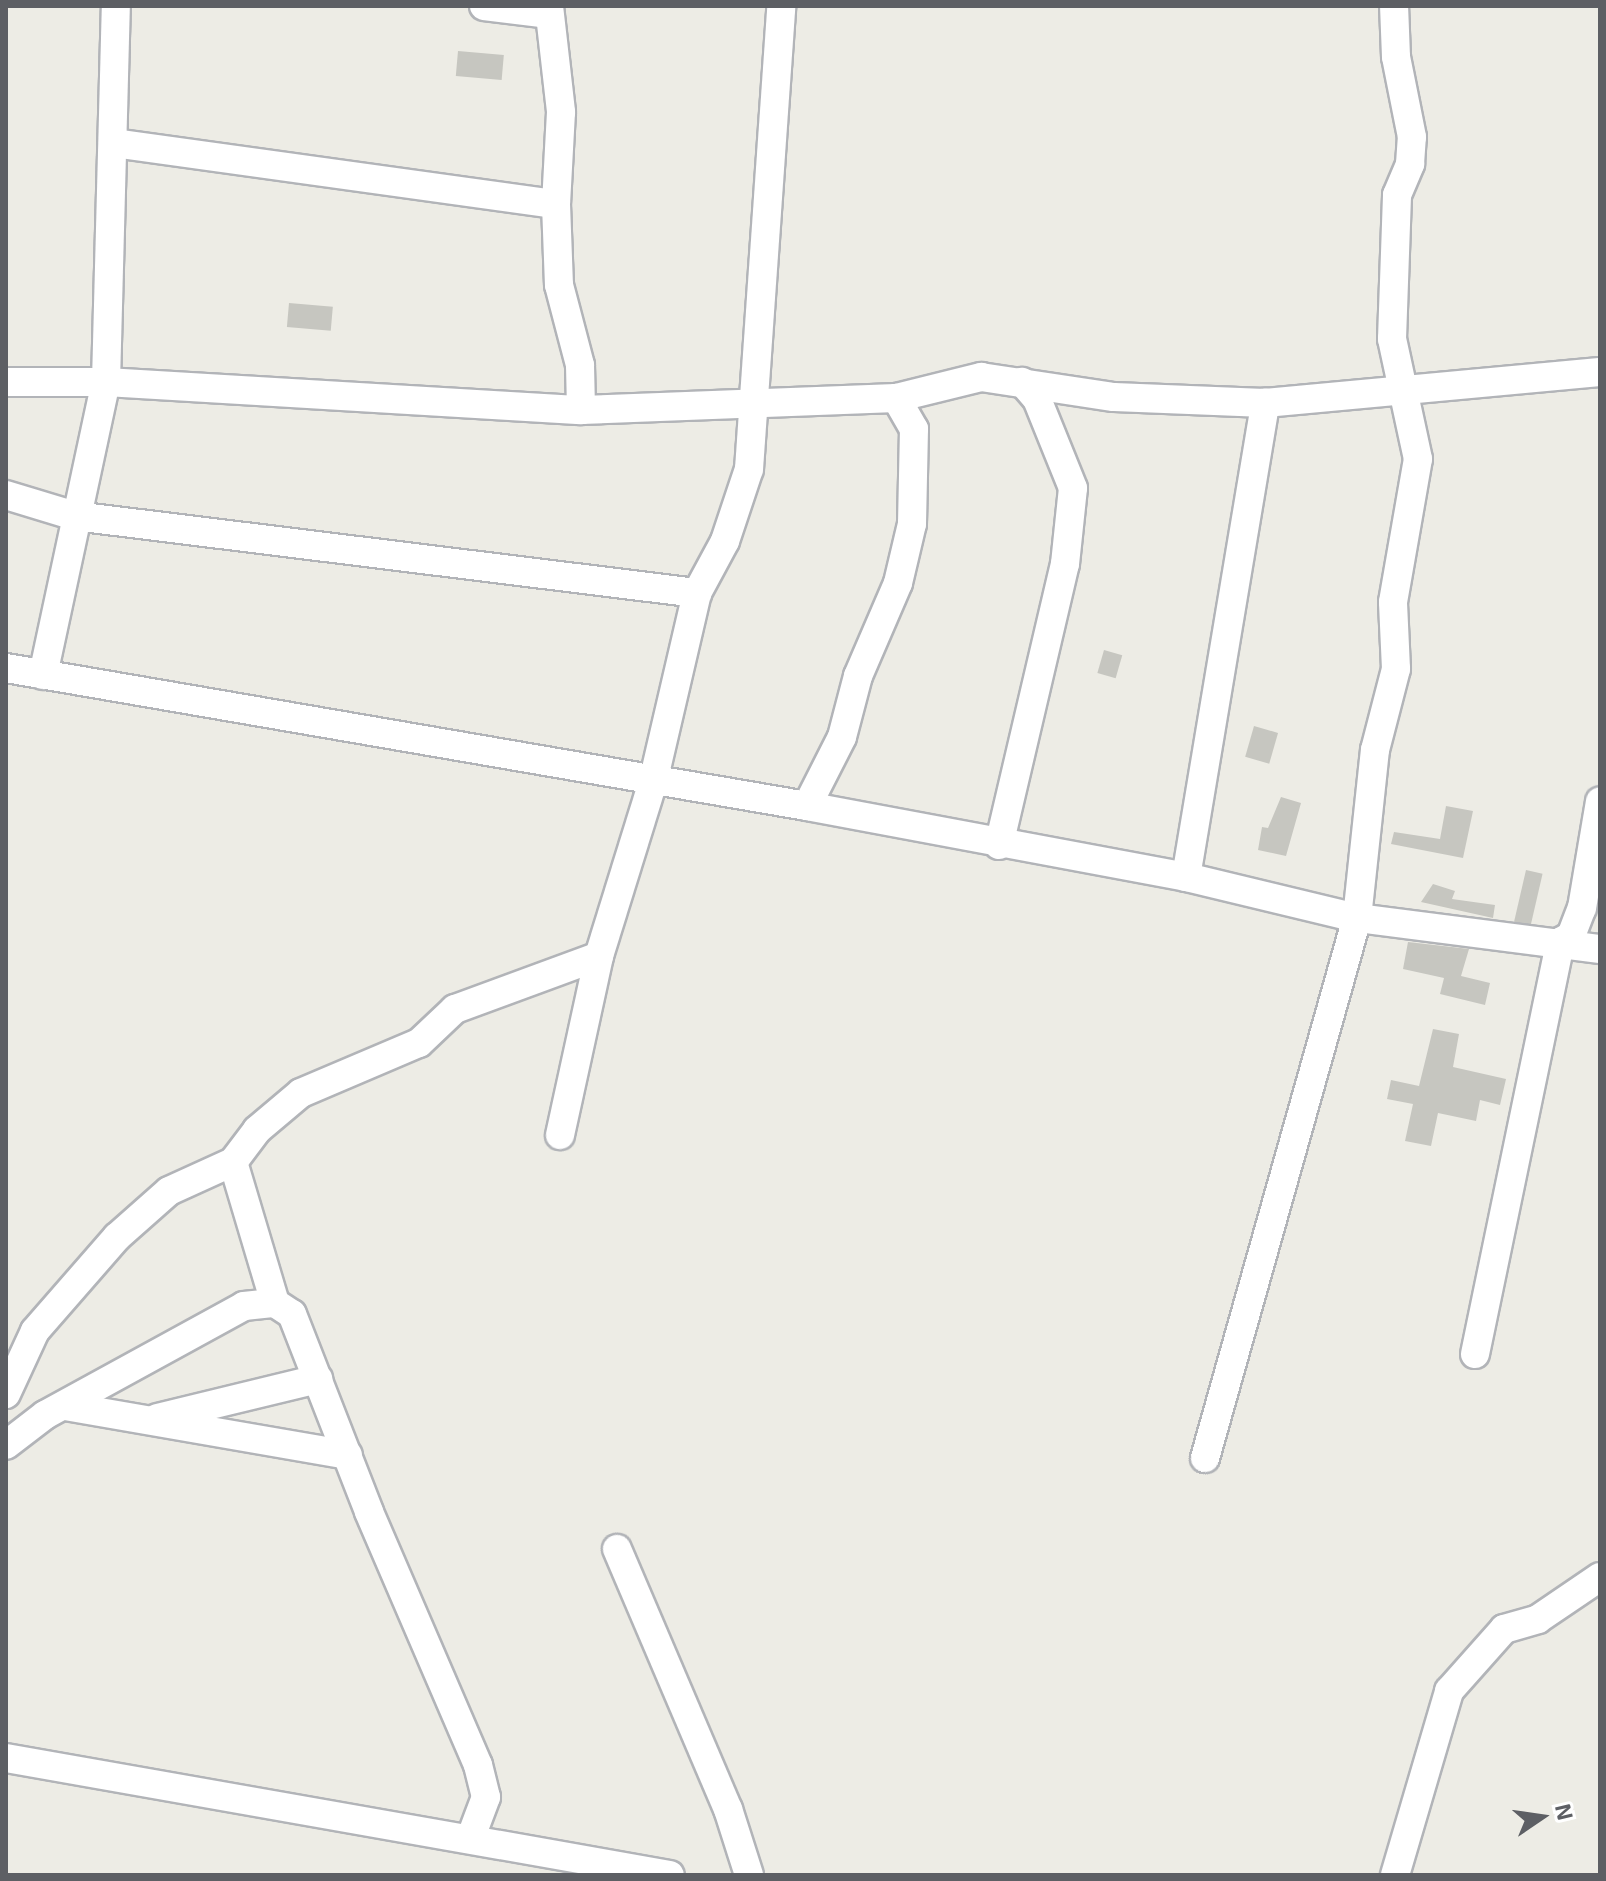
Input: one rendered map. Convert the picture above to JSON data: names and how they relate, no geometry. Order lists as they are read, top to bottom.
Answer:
{
  "north": "right"
}
